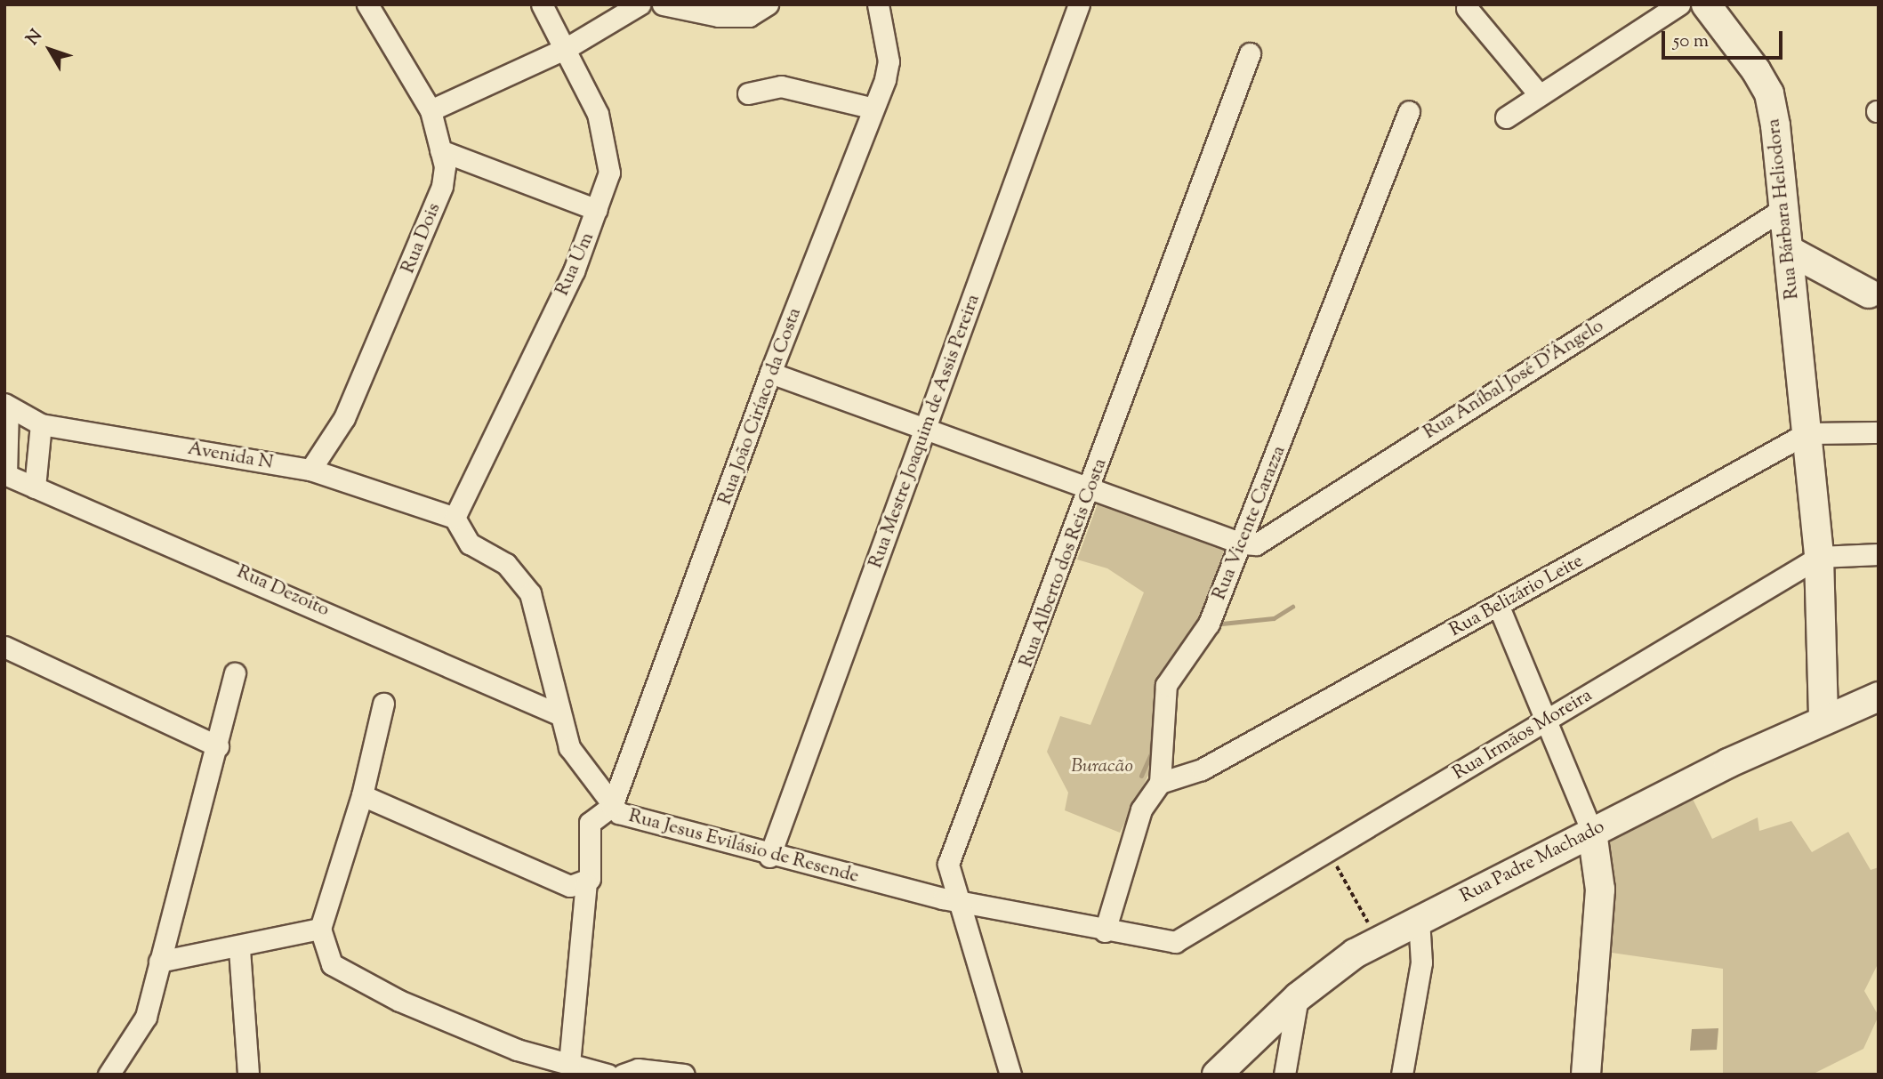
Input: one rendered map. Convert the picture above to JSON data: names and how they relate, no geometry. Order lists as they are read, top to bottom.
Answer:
{
  "streets": {
    "street": [
      "Rua Bárbara Heliodora",
      "Rua Dois",
      "Rua Um",
      "Rua Aníbal José D'Ângelo",
      "Rua João Ciríaco da Costa",
      "Rua Mestre Joaquim de Assis Pereira",
      "Avenida N",
      "Rua Vicente Carazza",
      "Rua Alberto dos Reis Costa",
      "Rua Dezoito",
      "Rua Belizário Leite",
      "Rua Irmãos Moreira",
      "Rua Jesus Evilásio de Resende",
      "Rua Padre Machado"
    ]
  },
  "crossings": [
    ["Rua Bárbara Heliodora", "Rua Aníbal José D'Ângelo"],
    ["Rua Bárbara Heliodora", "Rua Belizário Leite"],
    ["Rua Bárbara Heliodora", "Rua Irmãos Moreira"],
    ["Rua Bárbara Heliodora", "Rua Padre Machado"],
    ["Rua Dois", "Avenida N"],
    ["Rua Um", "Avenida N"],
    ["Rua Um", "Rua Jesus Evilásio de Resende"],
    ["Rua Aníbal José D'Ângelo", "Rua Vicente Carazza"],
    ["Rua João Ciríaco da Costa", "Rua Jesus Evilásio de Resende"],
    ["Rua Mestre Joaquim de Assis Pereira", "Rua Jesus Evilásio de Resende"],
    ["Avenida N", "Rua Jesus Evilásio de Resende"],
    ["Rua Vicente Carazza", "Rua Belizário Leite"],
    ["Rua Alberto dos Reis Costa", "Rua Jesus Evilásio de Resende"],
    ["Rua Dezoito", "Rua Jesus Evilásio de Resende"],
    ["Rua Irmãos Moreira", "Rua Jesus Evilásio de Resende"]
  ],
  "parks": ["Buracão"],
  "scale_bar": "50 m",
  "north": "top left"
}
